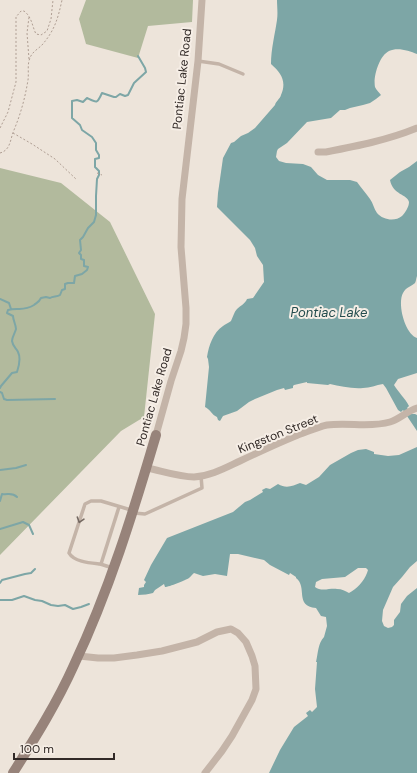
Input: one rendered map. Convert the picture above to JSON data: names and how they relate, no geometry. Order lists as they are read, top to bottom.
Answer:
{
  "streets": {
    "street": ["Pontiac Lake Road", "Kingston Street"]
  },
  "crossings": [
    ["Pontiac Lake Road", "Kingston Street"]
  ],
  "water": ["Pontiac Lake"],
  "scale_bar": "100 m"
}
